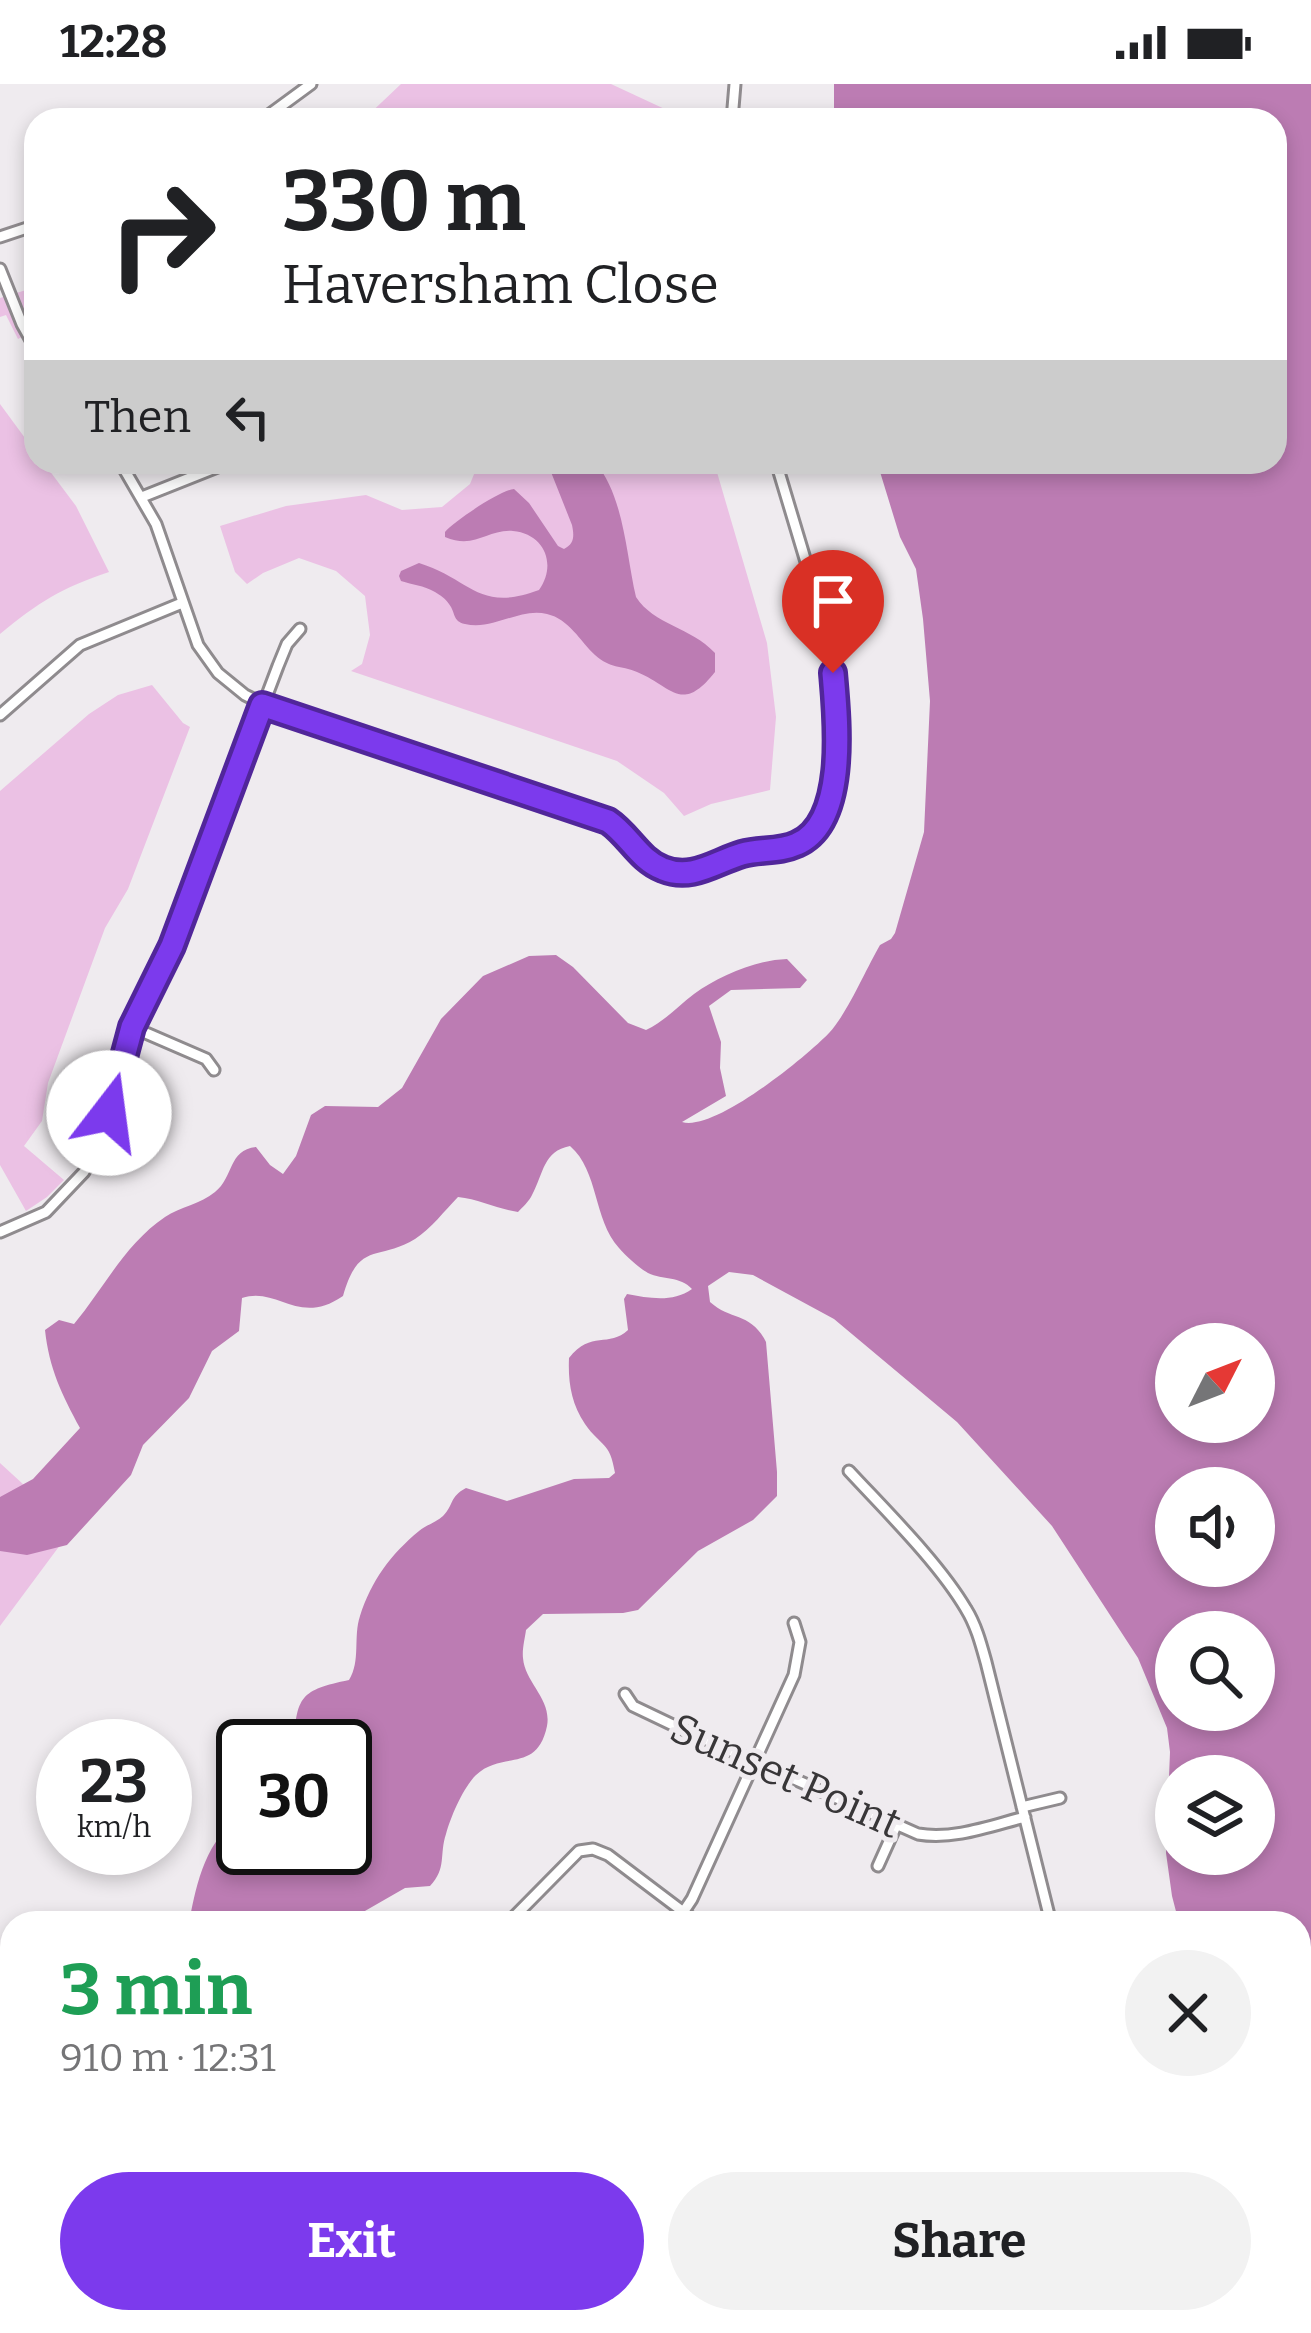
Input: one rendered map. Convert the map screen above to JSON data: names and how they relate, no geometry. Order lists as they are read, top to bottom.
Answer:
{
  "streets": {
    "street": ["Sunset Point"]
  },
  "north": "top right",
  "page": {
    "status": "12:28",
    "turn": ["330 m", "Haversham Close"],
    "then": "Then",
    "speed": "23 km/h",
    "limit": "30",
    "heading": ["3 min", "910 m · 12:31"],
    "buttons": ["Exit", "Share"]
  }
}
